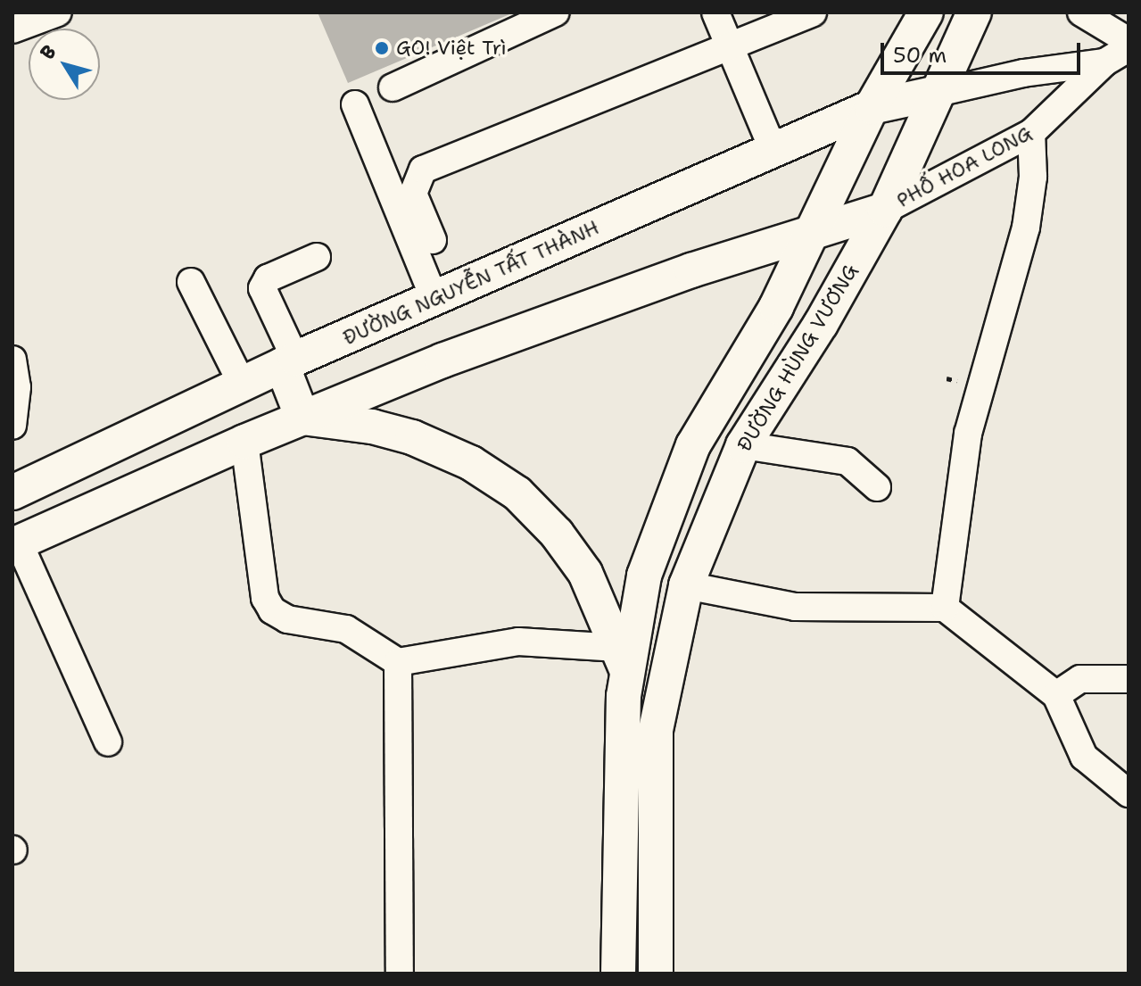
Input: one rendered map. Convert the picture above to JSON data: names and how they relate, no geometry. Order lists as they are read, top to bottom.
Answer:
{
  "streets": {
    "main road": ["ĐƯỜNG NGUYỄN TẤT THÀNH", "ĐƯỜNG HÙNG VƯƠNG"],
    "street": ["PHỐ HOA LONG"]
  },
  "crossings": [
    ["PHỐ HOA LONG", "ĐƯỜNG NGUYỄN TẤT THÀNH"],
    ["PHỐ HOA LONG", "ĐƯỜNG HÙNG VƯƠNG"],
    ["ĐƯỜNG NGUYỄN TẤT THÀNH", "ĐƯỜNG HÙNG VƯƠNG"]
  ],
  "places": ["GO! Việt Trì"],
  "scale_bar": "50 m",
  "north": "top left"
}
